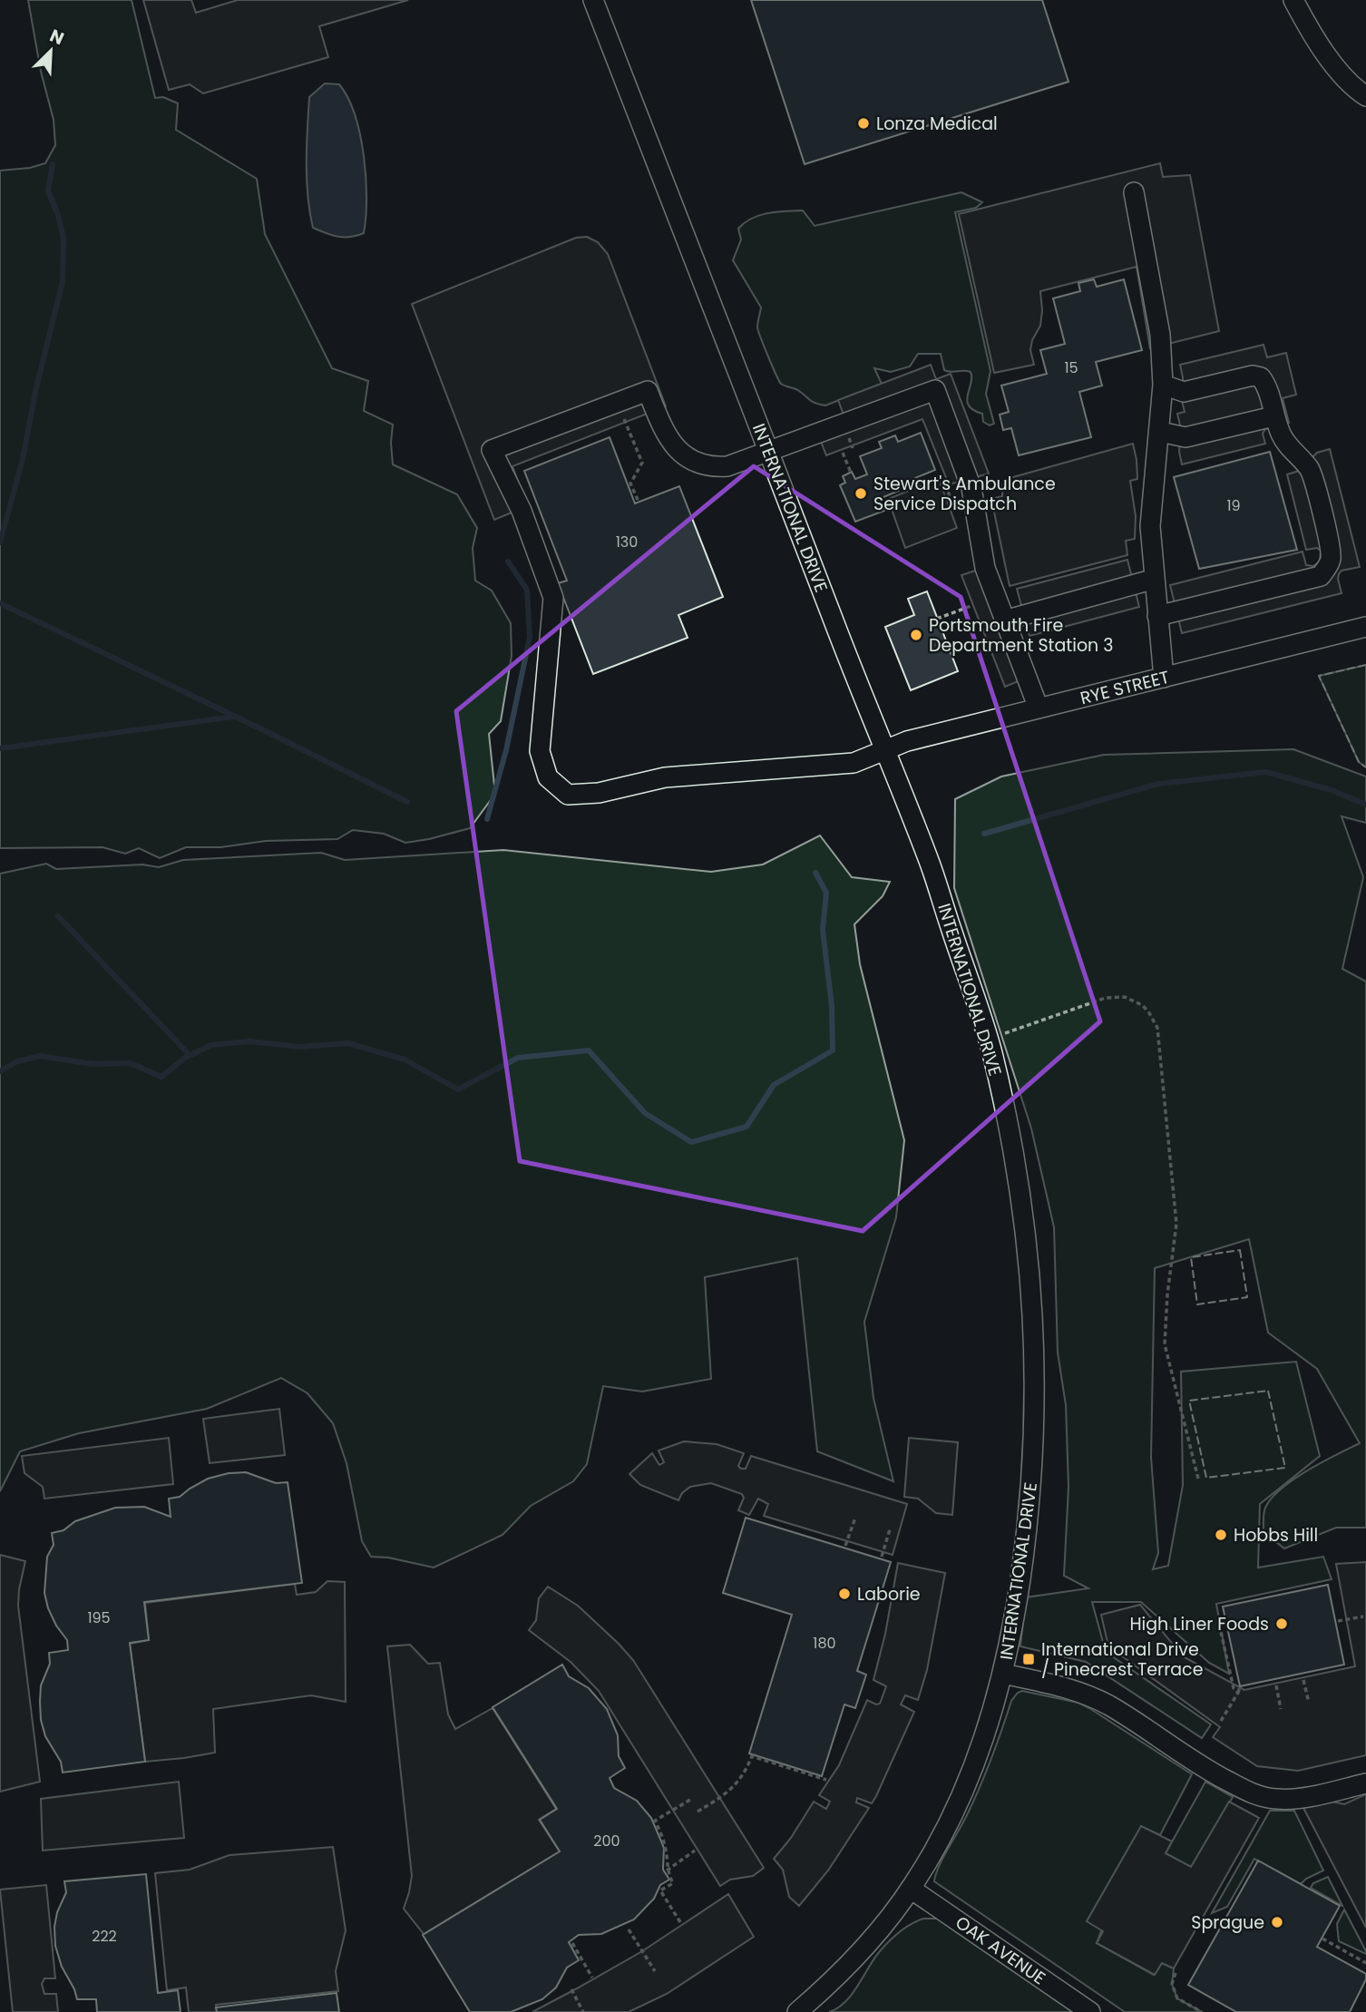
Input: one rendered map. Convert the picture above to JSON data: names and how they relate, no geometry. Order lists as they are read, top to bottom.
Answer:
{
  "streets": {
    "street": ["INTERNATIONAL DRIVE", "RYE STREET", "OAK AVENUE"]
  },
  "crossings": [
    ["INTERNATIONAL DRIVE", "RYE STREET"],
    ["INTERNATIONAL DRIVE", "OAK AVENUE"]
  ],
  "places": {
    "other": [
      "Lonza Medical",
      "Stewart's Ambulance Service Dispatch",
      "Portsmouth Fire Department Station 3",
      "Hobbs Hill",
      "Laborie",
      "High Liner Foods",
      "Sprague"
    ],
    "transit": ["International Drive / Pinecrest Terrace"]
  },
  "house_numbers": [
    "15",
    "19",
    "130",
    "195",
    "180",
    "200",
    "222"
  ],
  "north": "top right"
}
